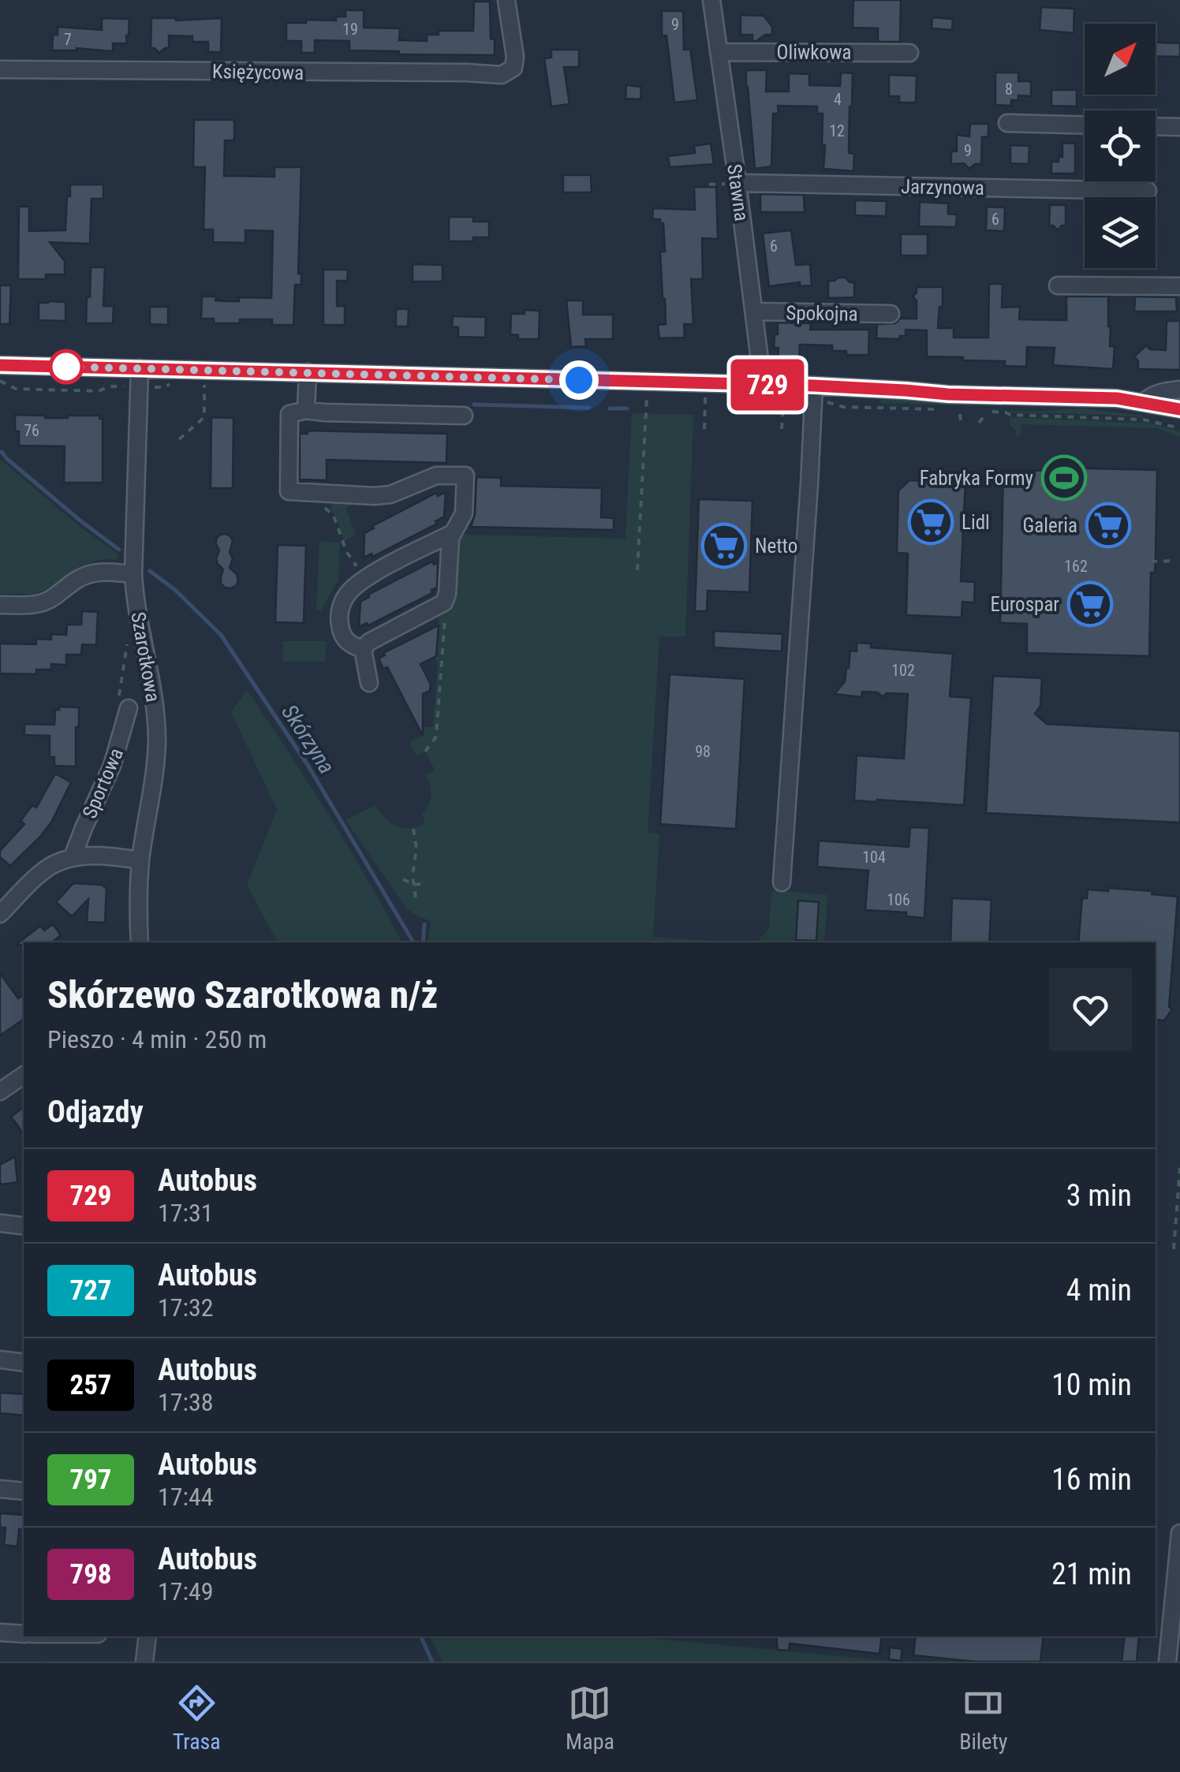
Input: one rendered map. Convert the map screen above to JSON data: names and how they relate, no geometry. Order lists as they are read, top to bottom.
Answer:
{
  "streets": {
    "street": [
      "Oliwkowa",
      "Księżycowa",
      "Jarzynowa",
      "Stawna",
      "Spokojna",
      "Szarotkowa",
      "Sportowa"
    ]
  },
  "crossings": [
    ["Oliwkowa", "Stawna"],
    ["Jarzynowa", "Stawna"],
    ["Stawna", "Spokojna"]
  ],
  "water": ["Skórzyna"],
  "places": {
    "sports": ["Fabryka Formy"],
    "supermarket": [
      "Lidl",
      "Galeria",
      "Netto",
      "Eurospar"
    ]
  },
  "lines": ["bus line 729"],
  "house_numbers": [
    "9",
    "19",
    "7",
    "8",
    "4",
    "12",
    "9",
    "6",
    "6",
    "76",
    "162",
    "102",
    "98",
    "104",
    "106"
  ],
  "north": "top right",
  "page": {
    "on_map": "729",
    "heading": [
      ["Skórzewo Szarotkowa n/ż", "Pieszo · 4 min · 250 m"],
      "Odjazdy"
    ],
    "list": [
      {
        "mark": "729",
        "name": "Autobus",
        "note": "17:31",
        "value": "3 min"
      },
      {
        "mark": "727",
        "name": "Autobus",
        "note": "17:32",
        "value": "4 min"
      },
      {
        "mark": "257",
        "name": "Autobus",
        "note": "17:38",
        "value": "10 min"
      },
      {
        "mark": "797",
        "name": "Autobus",
        "note": "17:44",
        "value": "16 min"
      },
      {
        "mark": "798",
        "name": "Autobus",
        "note": "17:49",
        "value": "21 min"
      }
    ],
    "tabs": ["Trasa", "Mapa", "Bilety"]
  }
}
